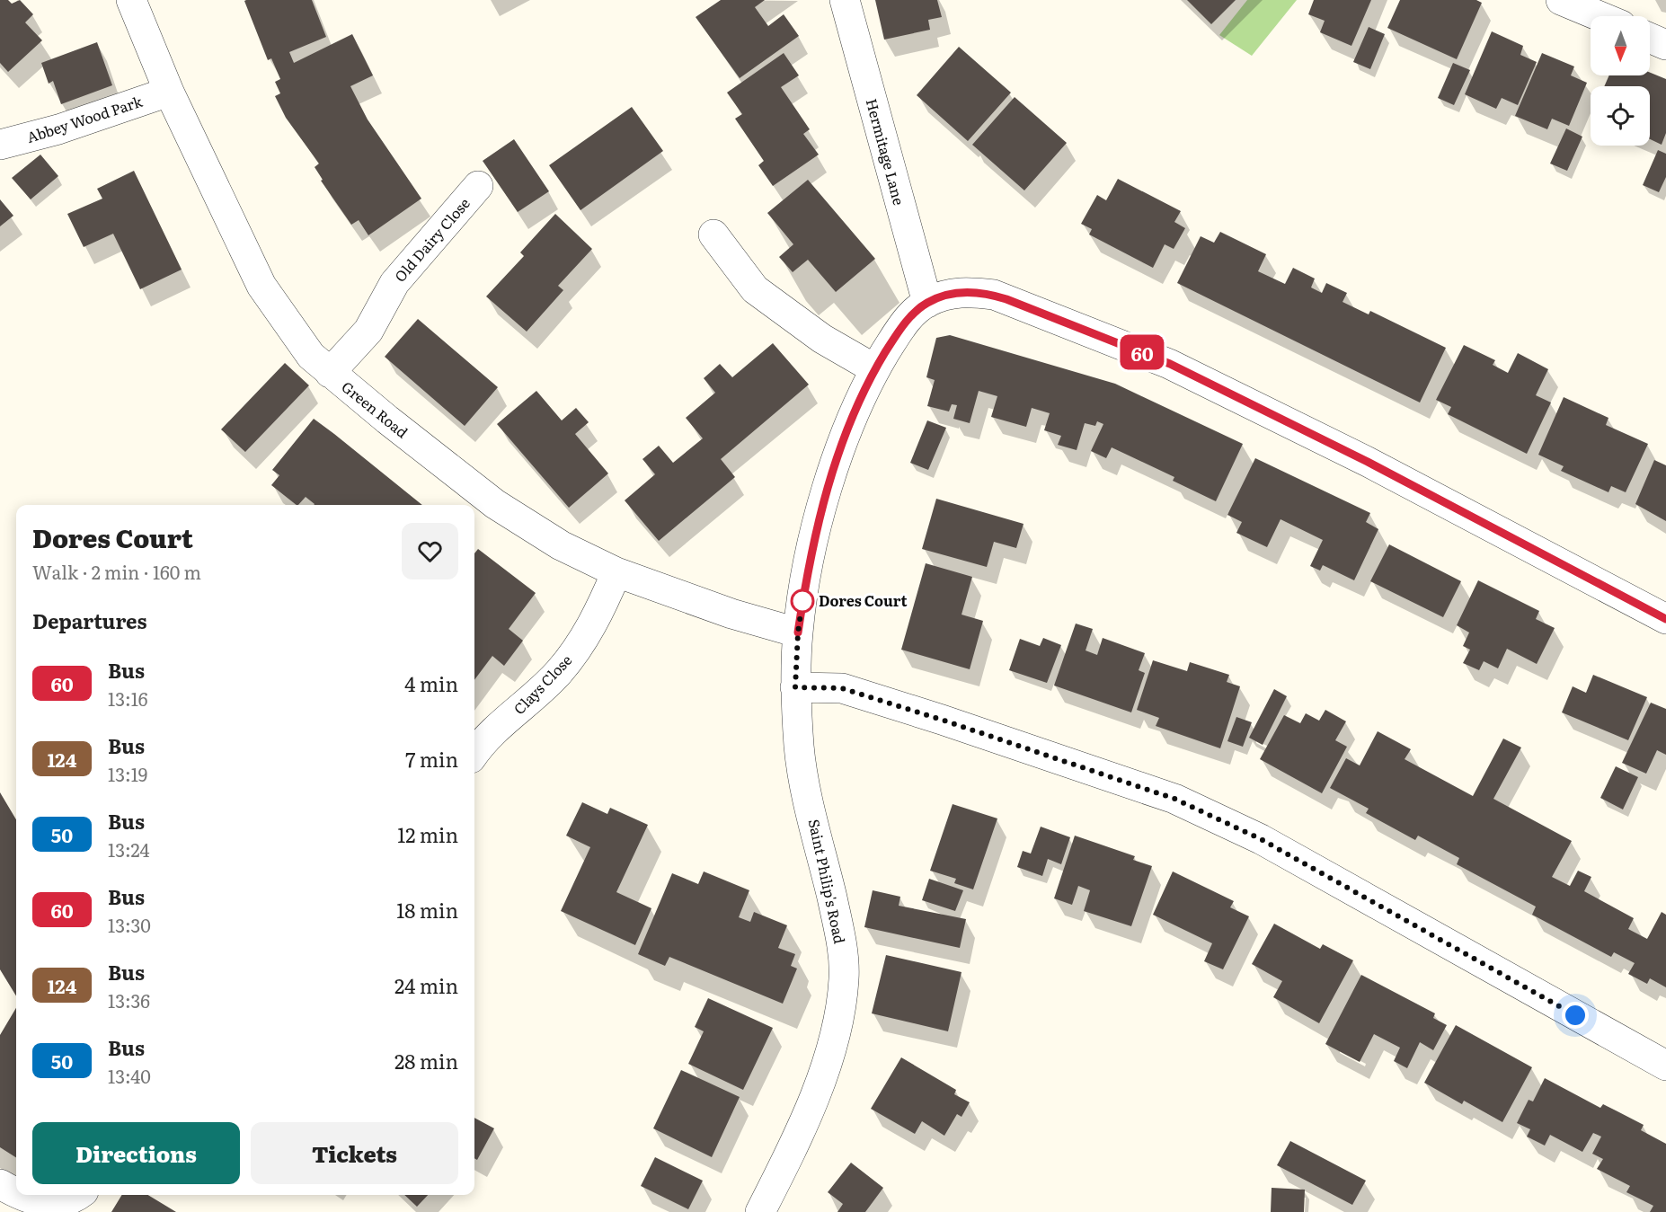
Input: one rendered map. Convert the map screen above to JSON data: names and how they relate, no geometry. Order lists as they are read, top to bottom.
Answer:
{
  "streets": {
    "street": [
      "Abbey Wood Park",
      "Hermitage Lane",
      "Old Dairy Close",
      "Green Road",
      "Clays Close",
      "Saint Philip's Road"
    ]
  },
  "crossings": [
    ["Abbey Wood Park", "Green Road"],
    ["Hermitage Lane", "Saint Philip's Road"],
    ["Old Dairy Close", "Green Road"],
    ["Green Road", "Clays Close"],
    ["Green Road", "Saint Philip's Road"]
  ],
  "places": ["Dores Court"],
  "lines": ["bus line 60"],
  "north": "bottom",
  "page": {
    "on_map": "60",
    "heading": [
      ["Dores Court", "Walk · 2 min · 160 m"],
      "Departures"
    ],
    "list": [
      {
        "mark": "60",
        "name": "Bus",
        "note": "13:16",
        "value": "4 min"
      },
      {
        "mark": "124",
        "name": "Bus",
        "note": "13:19",
        "value": "7 min"
      },
      {
        "mark": "50",
        "name": "Bus",
        "note": "13:24",
        "value": "12 min"
      },
      {
        "mark": "60",
        "name": "Bus",
        "note": "13:30",
        "value": "18 min"
      },
      {
        "mark": "124",
        "name": "Bus",
        "note": "13:36",
        "value": "24 min"
      },
      {
        "mark": "50",
        "name": "Bus",
        "note": "13:40",
        "value": "28 min"
      }
    ],
    "buttons": ["Directions", "Tickets"]
  }
}
